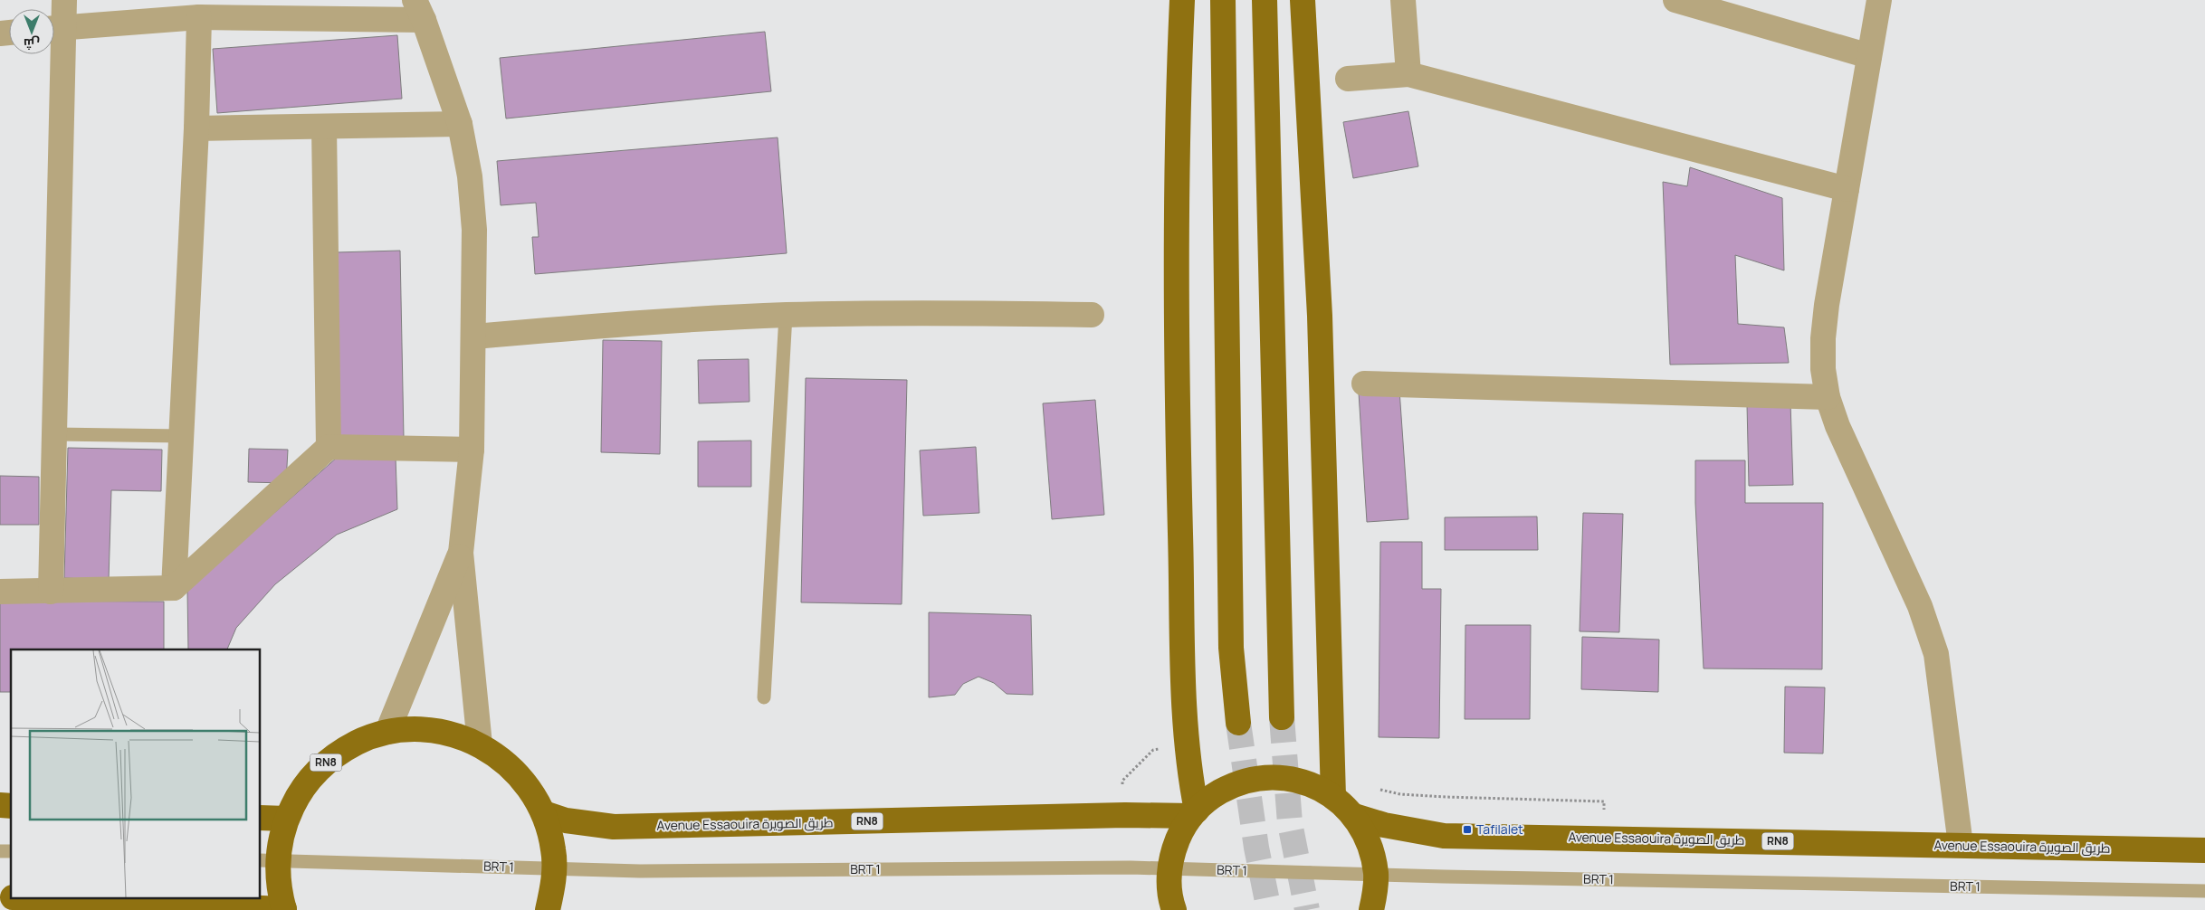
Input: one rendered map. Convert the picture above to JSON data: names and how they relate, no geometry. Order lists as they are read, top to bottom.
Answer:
{
  "streets": {
    "main road": ["RN8", "Avenue Essaouira طريق الصويرة"],
    "lane": ["BRT 1"]
  },
  "crossings": [
    ["RN8", "Avenue Essaouira طريق الصويرة"],
    ["RN8", "BRT 1"]
  ],
  "places": {
    "transit": ["Tafilalet"]
  },
  "north": "bottom"
}
